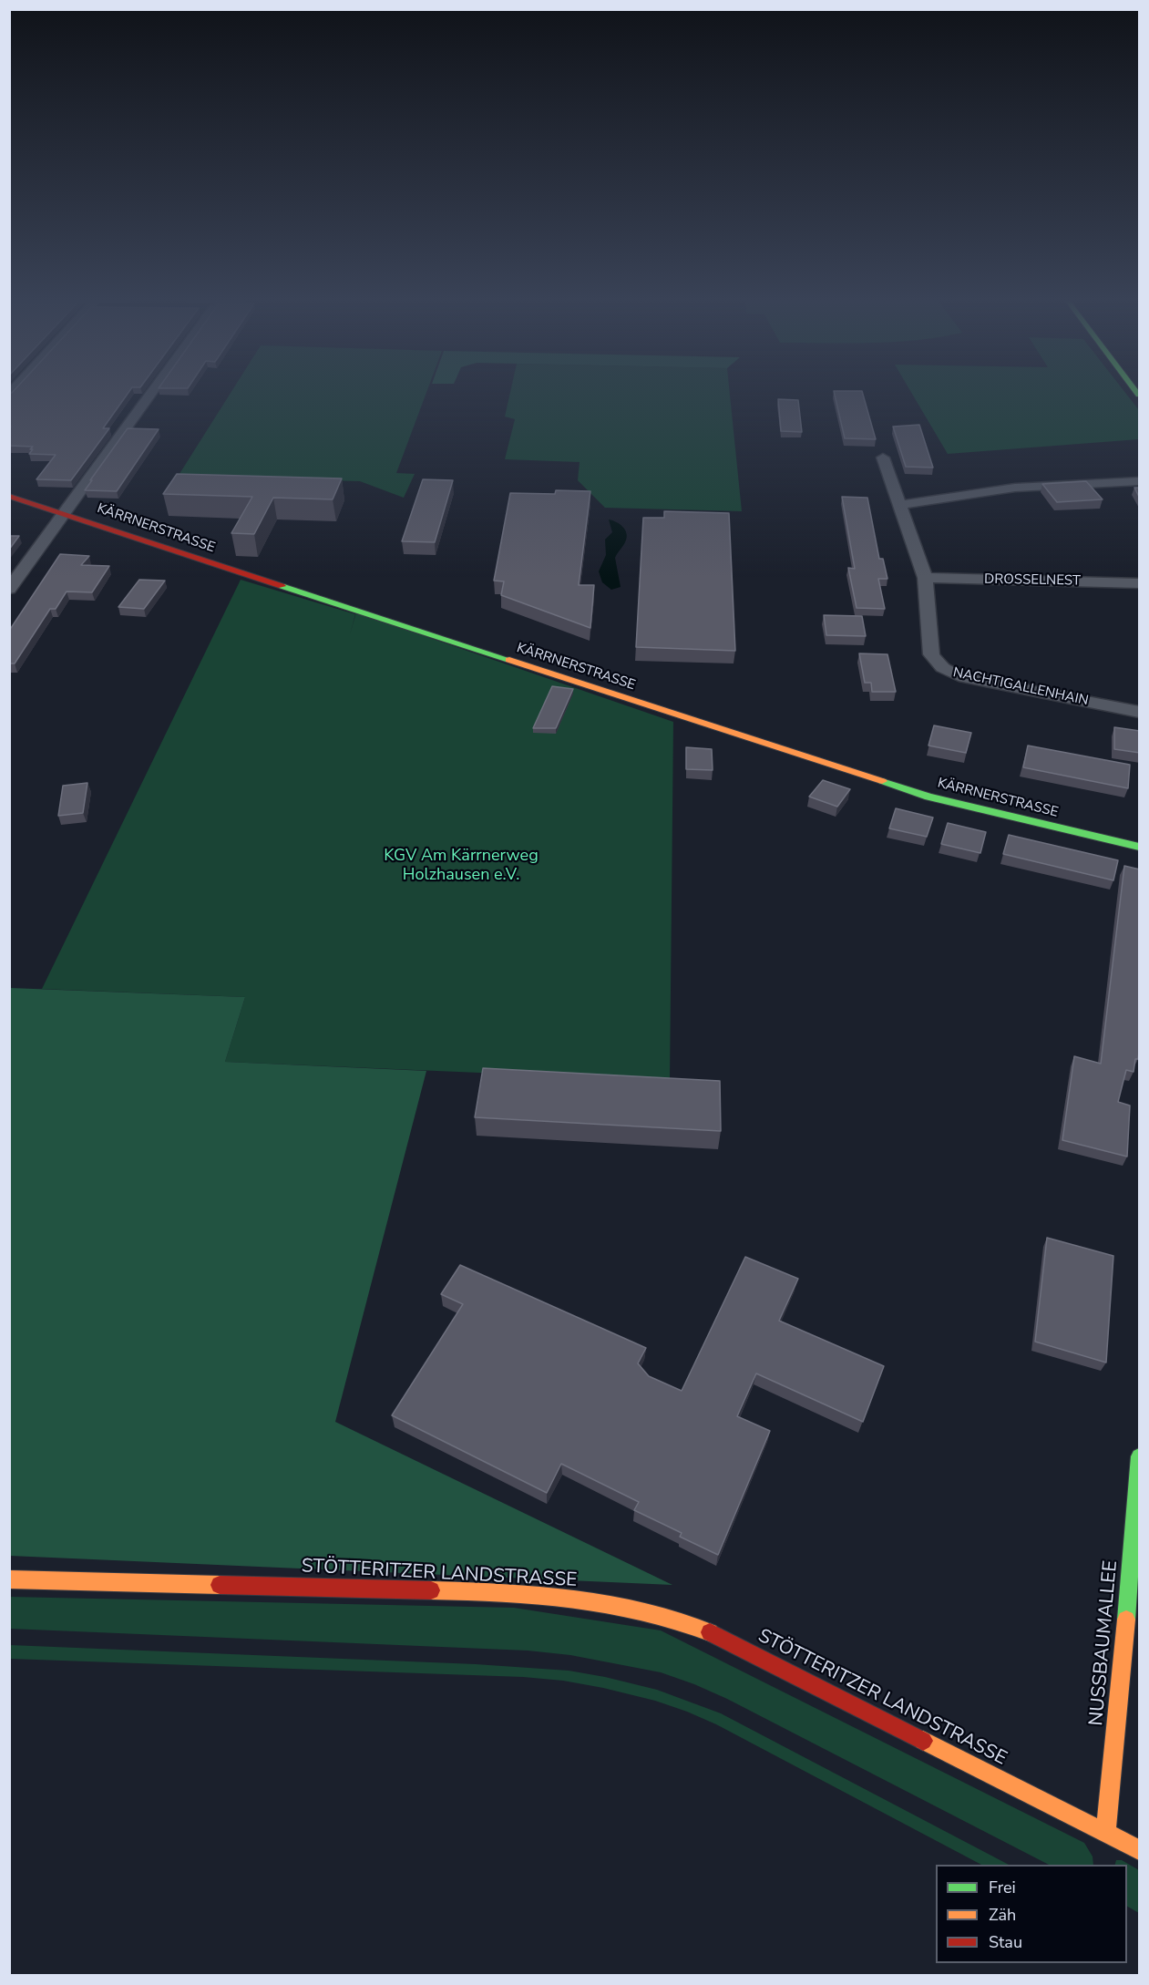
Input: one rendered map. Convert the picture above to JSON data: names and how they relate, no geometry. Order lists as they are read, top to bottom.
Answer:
{
  "streets": {
    "street": [
      "KÄRRNERSTRASSE",
      "DROSSELNEST",
      "NACHTIGALLENHAIN",
      "STÖTTERITZER LANDSTRASSE",
      "NUSSBAUMALLEE"
    ]
  },
  "crossings": [
    ["DROSSELNEST", "NACHTIGALLENHAIN"],
    ["STÖTTERITZER LANDSTRASSE", "NUSSBAUMALLEE"]
  ],
  "parks": ["KGV Am Kärrnerweg Holzhausen e.V."],
  "legend": ["Frei", "Zäh", "Stau"]
}
